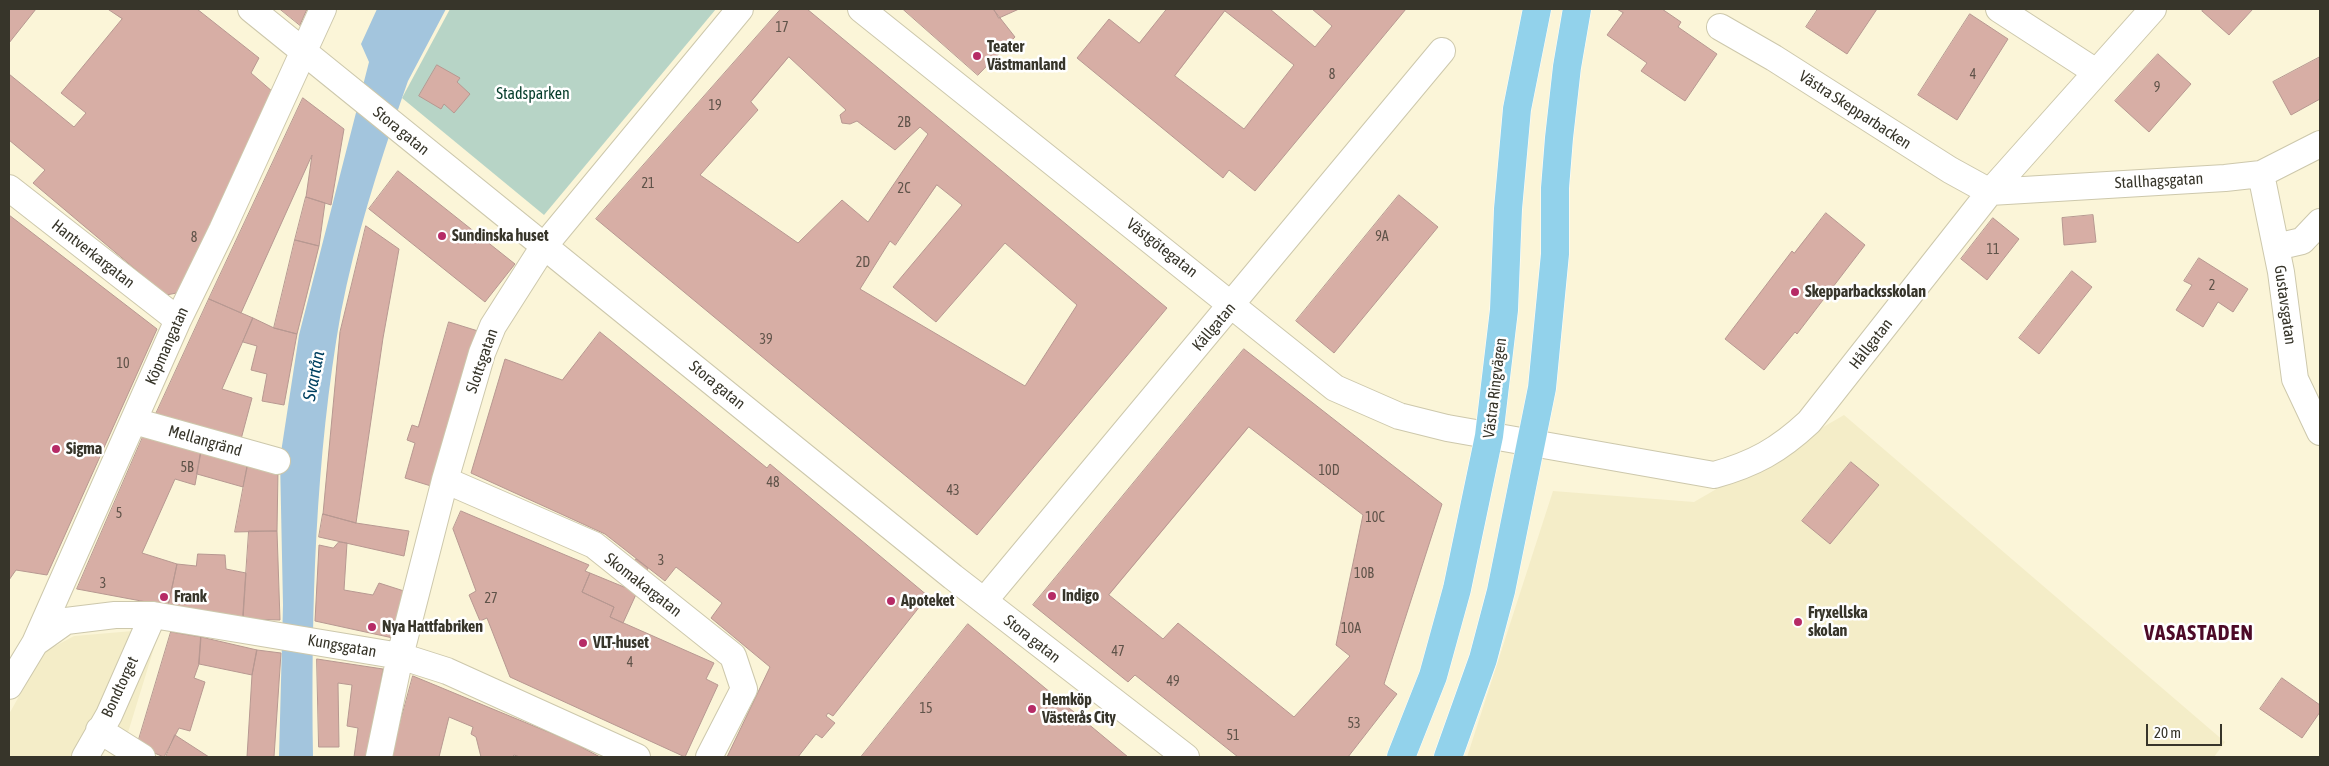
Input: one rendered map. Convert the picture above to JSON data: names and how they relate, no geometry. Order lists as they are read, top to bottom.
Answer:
{
  "streets": {
    "main road": ["Västra Ringvägen"],
    "street": [
      "Västra Skepparbacken",
      "Stora gatan",
      "Stallhagsgatan",
      "Västgötegatan",
      "Hantverkargatan",
      "Gustavsgatan",
      "Källgatan",
      "Hållgatan",
      "Köpmangatan",
      "Slottsgatan",
      "Mellangränd",
      "Skomakargatan",
      "Kungsgatan",
      "Bondtorget"
    ]
  },
  "crossings": [
    ["Västra Skepparbacken", "Stallhagsgatan"],
    ["Västra Skepparbacken", "Hållgatan"],
    ["Stora gatan", "Källgatan"],
    ["Stora gatan", "Köpmangatan"],
    ["Stora gatan", "Slottsgatan"],
    ["Stallhagsgatan", "Gustavsgatan"],
    ["Stallhagsgatan", "Hållgatan"],
    ["Västgötegatan", "Källgatan"],
    ["Västgötegatan", "Hållgatan"],
    ["Västgötegatan", "Västra Ringvägen"],
    ["Hantverkargatan", "Köpmangatan"],
    ["Hållgatan", "Västra Ringvägen"],
    ["Köpmangatan", "Mellangränd"],
    ["Köpmangatan", "Kungsgatan"],
    ["Slottsgatan", "Skomakargatan"],
    ["Slottsgatan", "Kungsgatan"],
    ["Kungsgatan", "Bondtorget"]
  ],
  "districts": ["VASASTADEN"],
  "water": ["Svartån"],
  "parks": ["Stadsparken"],
  "places": [
    "Teater Västmanland",
    "Sundinska huset",
    "Skepparbacksskolan",
    "Sigma",
    "Indigo",
    "Frank",
    "Apoteket",
    "Fryxellska skolan",
    "Nya Hattfabriken",
    "VLT-huset",
    "Hemköp Västerås City"
  ],
  "house_numbers": [
    "17",
    "8",
    "4",
    "9",
    "19",
    "2B",
    "21",
    "2C",
    "9A",
    "8",
    "11",
    "2D",
    "2",
    "39",
    "10",
    "5B",
    "10D",
    "48",
    "43",
    "5",
    "10C",
    "3",
    "10B",
    "3",
    "27",
    "10A",
    "47",
    "4",
    "49",
    "15",
    "53",
    "51"
  ],
  "scale_bar": "20 m"
}
